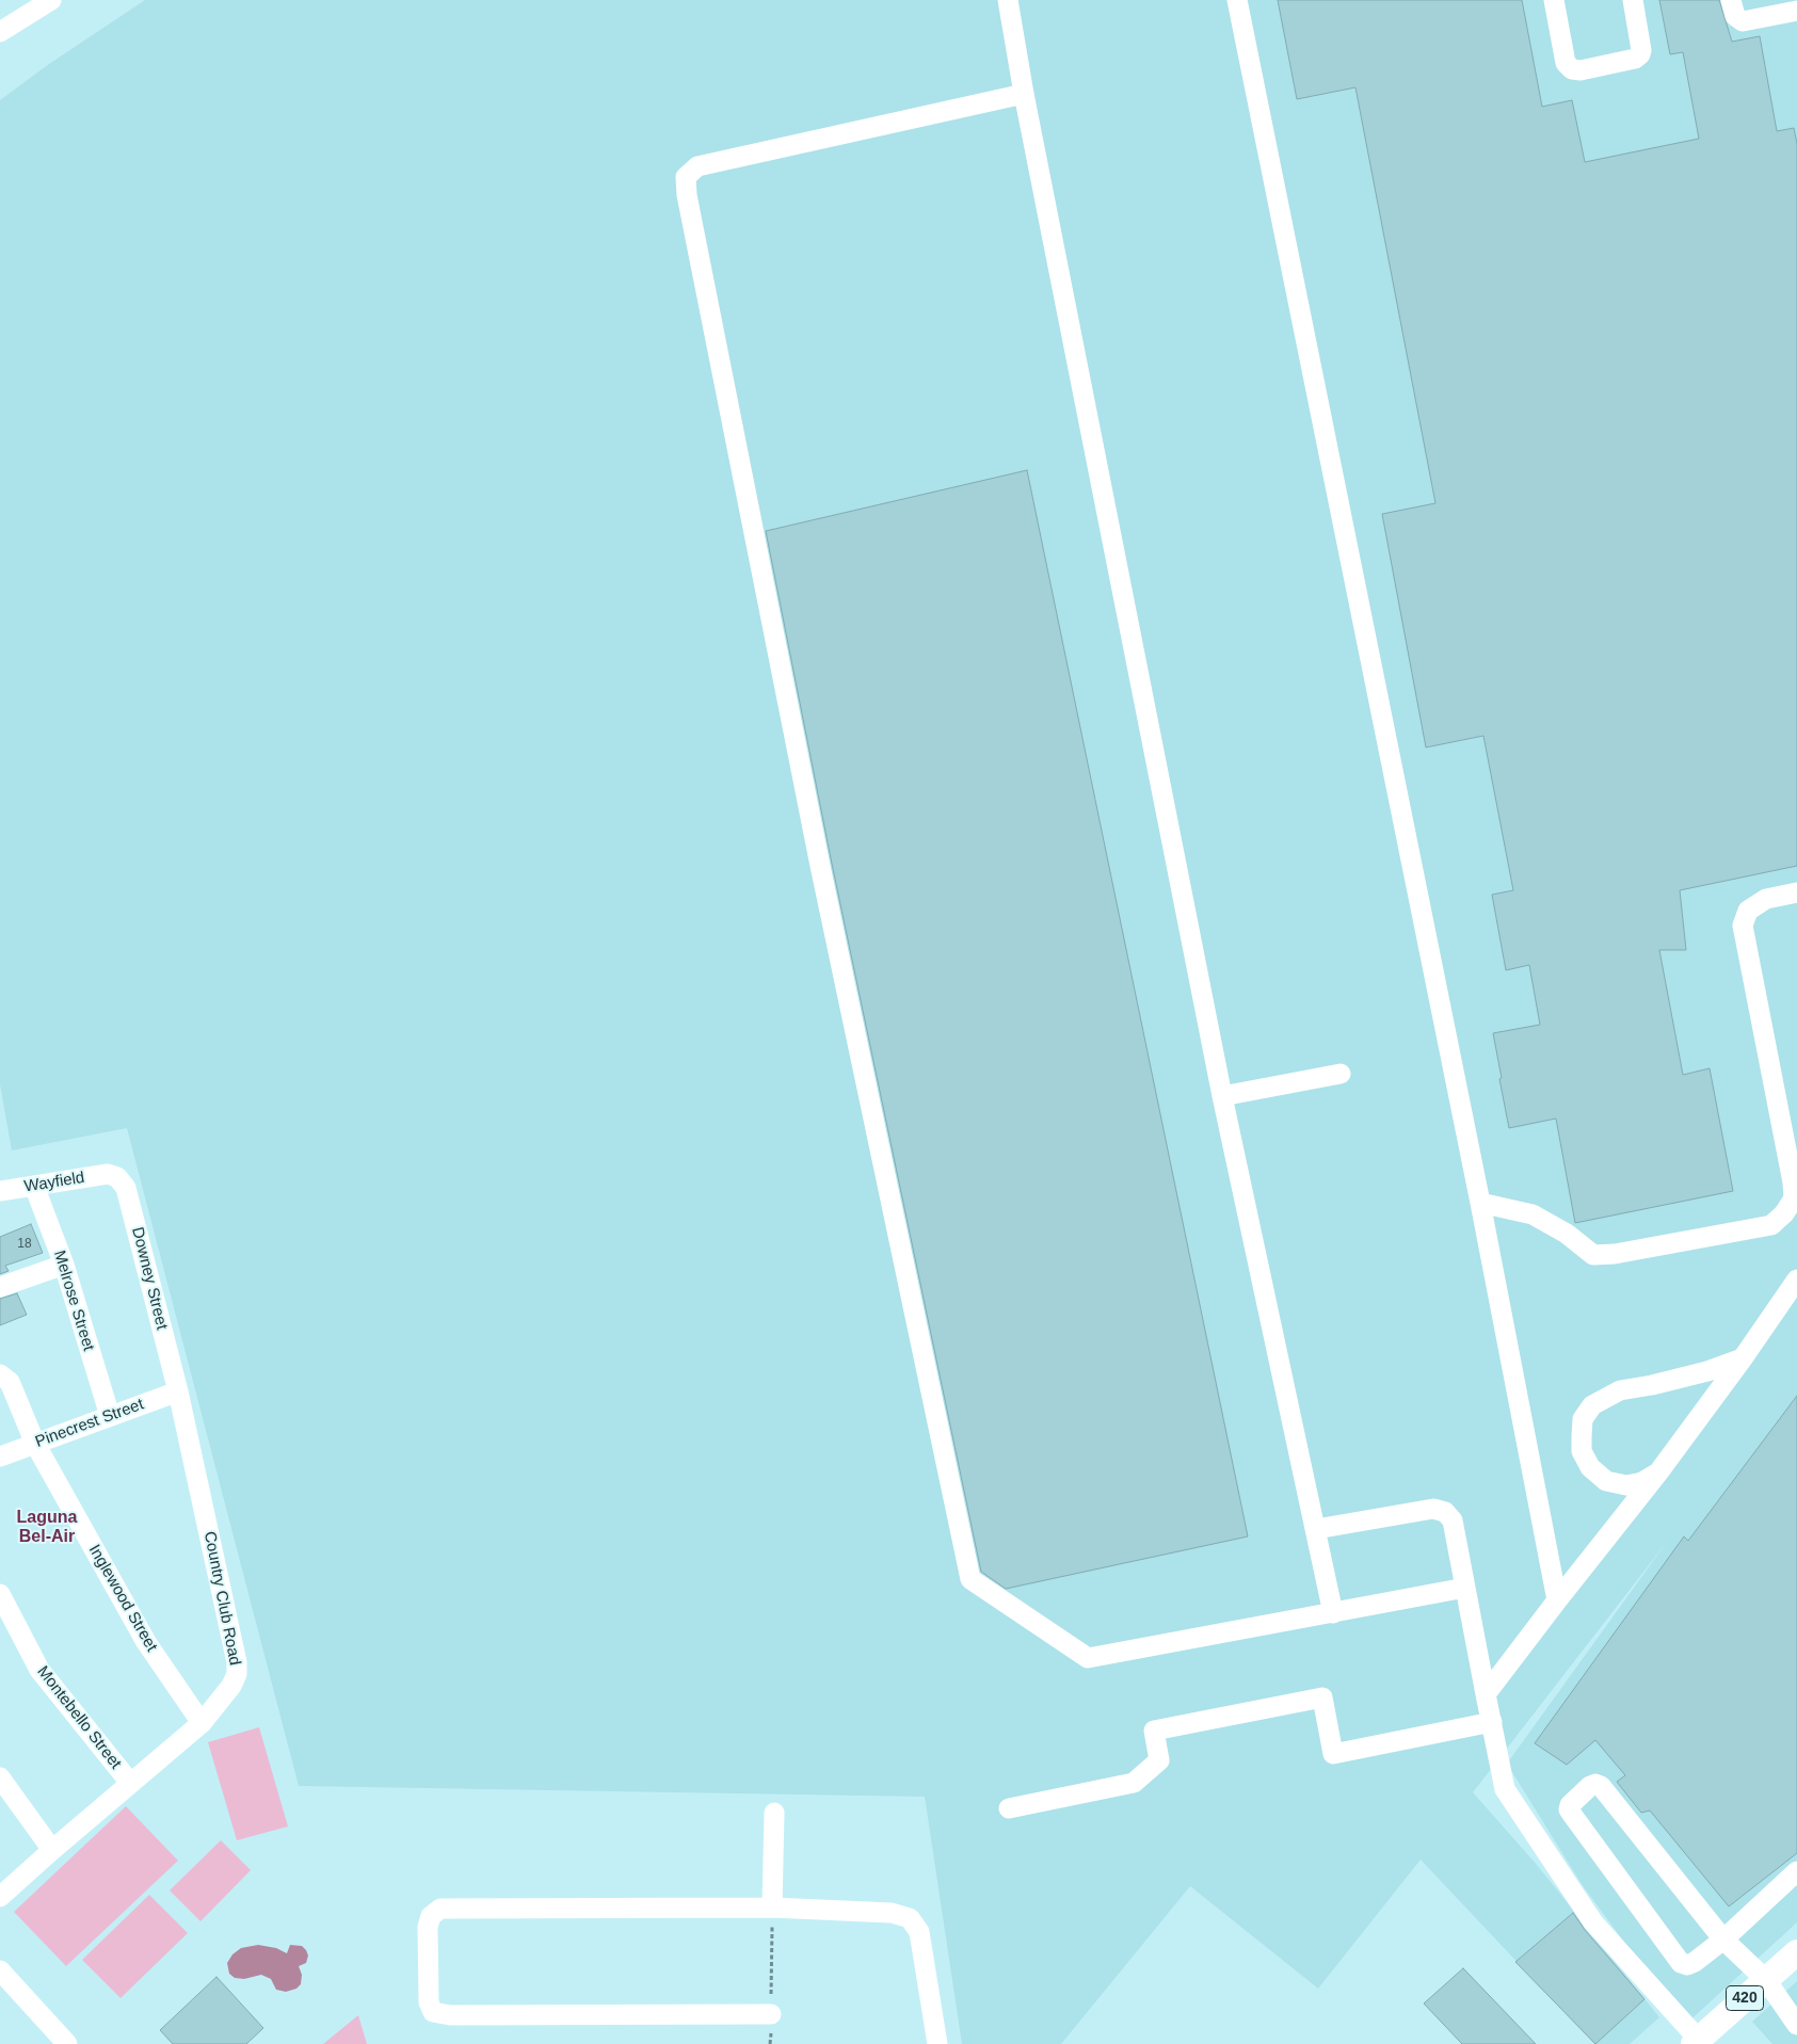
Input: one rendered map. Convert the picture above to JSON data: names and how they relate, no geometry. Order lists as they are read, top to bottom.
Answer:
{
  "streets": {
    "main road": ["420"],
    "street": [
      "Wayfield",
      "Downey Street",
      "Melrose Street",
      "Pinecrest Street",
      "Inglewood Street",
      "Country Club Road",
      "Montebello Street"
    ]
  },
  "crossings": [
    ["Wayfield", "Downey Street"],
    ["Wayfield", "Melrose Street"],
    ["Downey Street", "Pinecrest Street"],
    ["Downey Street", "Country Club Road"],
    ["Melrose Street", "Pinecrest Street"],
    ["Pinecrest Street", "Inglewood Street"],
    ["Pinecrest Street", "Country Club Road"],
    ["Inglewood Street", "Country Club Road"],
    ["Country Club Road", "Montebello Street"]
  ],
  "districts": ["Laguna Bel-Air"],
  "house_numbers": ["18"]
}
